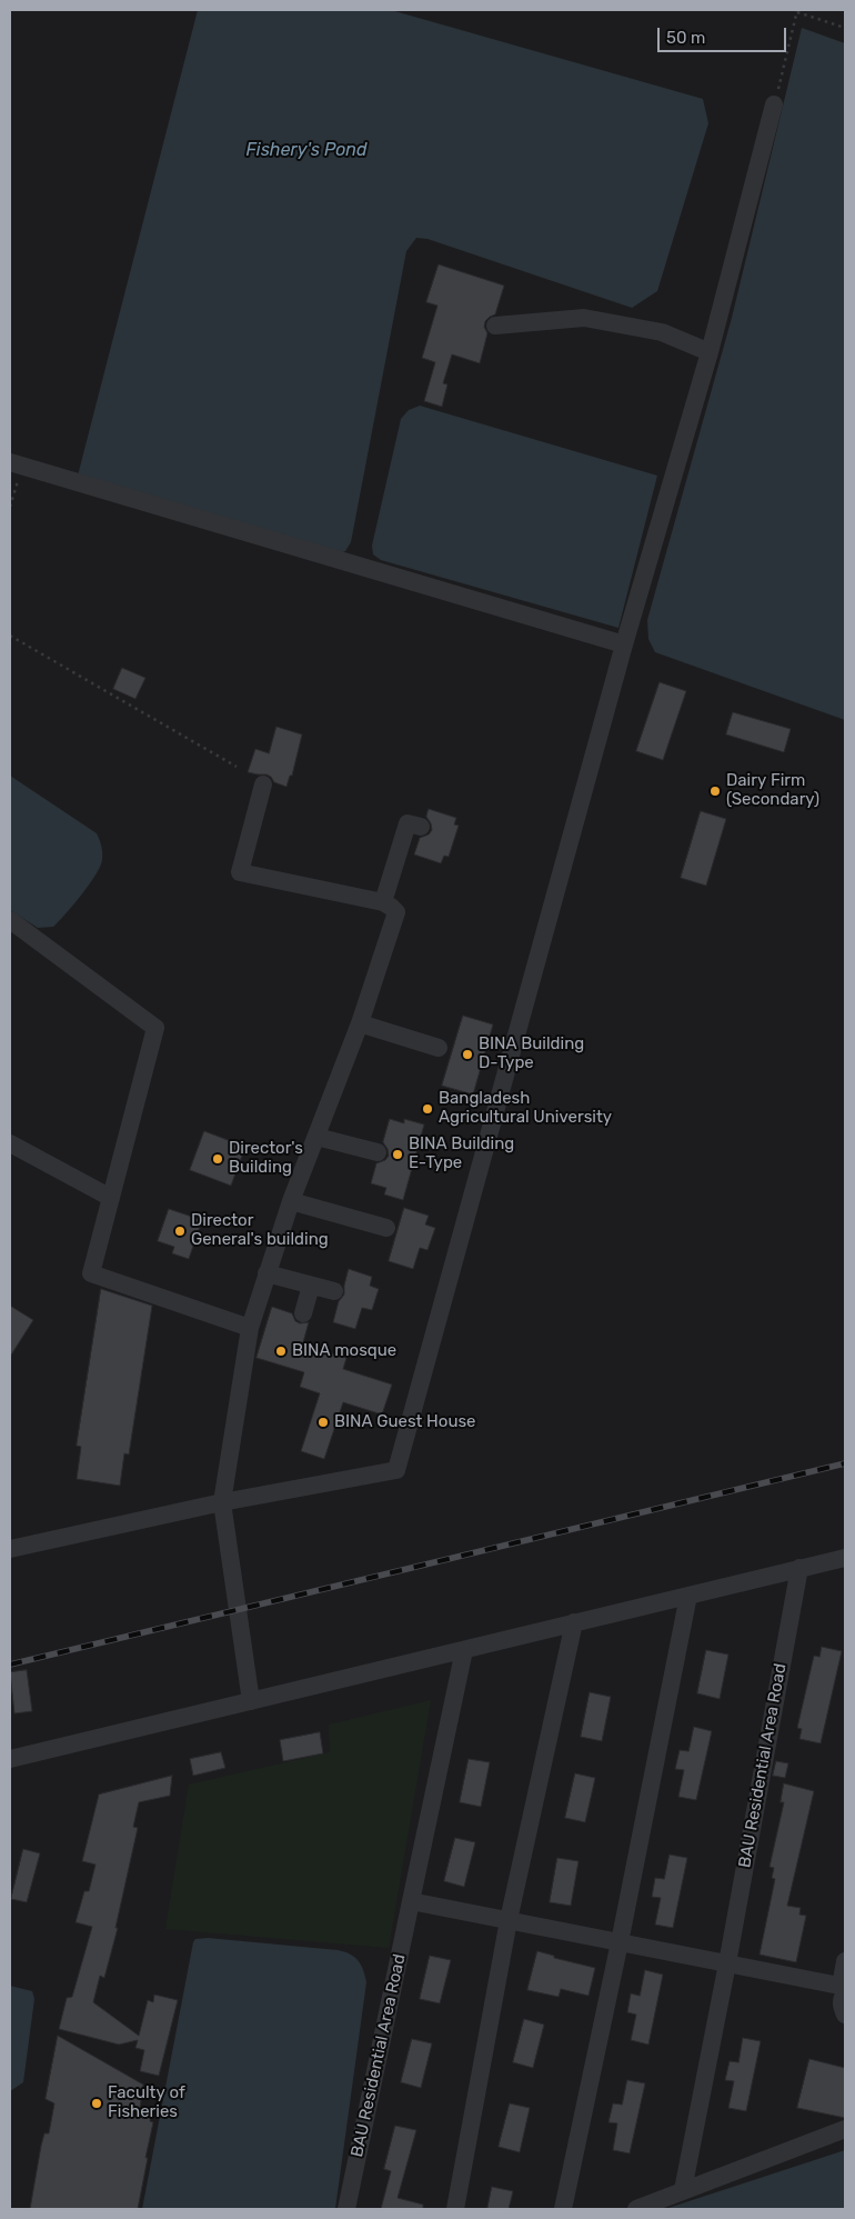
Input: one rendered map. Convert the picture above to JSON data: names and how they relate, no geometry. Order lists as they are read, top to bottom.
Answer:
{
  "streets": {
    "street": ["BAU Residential Area Road"]
  },
  "water": ["Fishery's Pond"],
  "places": [
    "Dairy Firm (Secondary)",
    "BINA Building D-Type",
    "Bangladesh Agricultural University",
    "BINA Building E-Type",
    "Director's Building",
    "Director General's building",
    "BINA mosque",
    "BINA Guest House",
    "Faculty of Fisheries"
  ],
  "scale_bar": "50 m"
}
